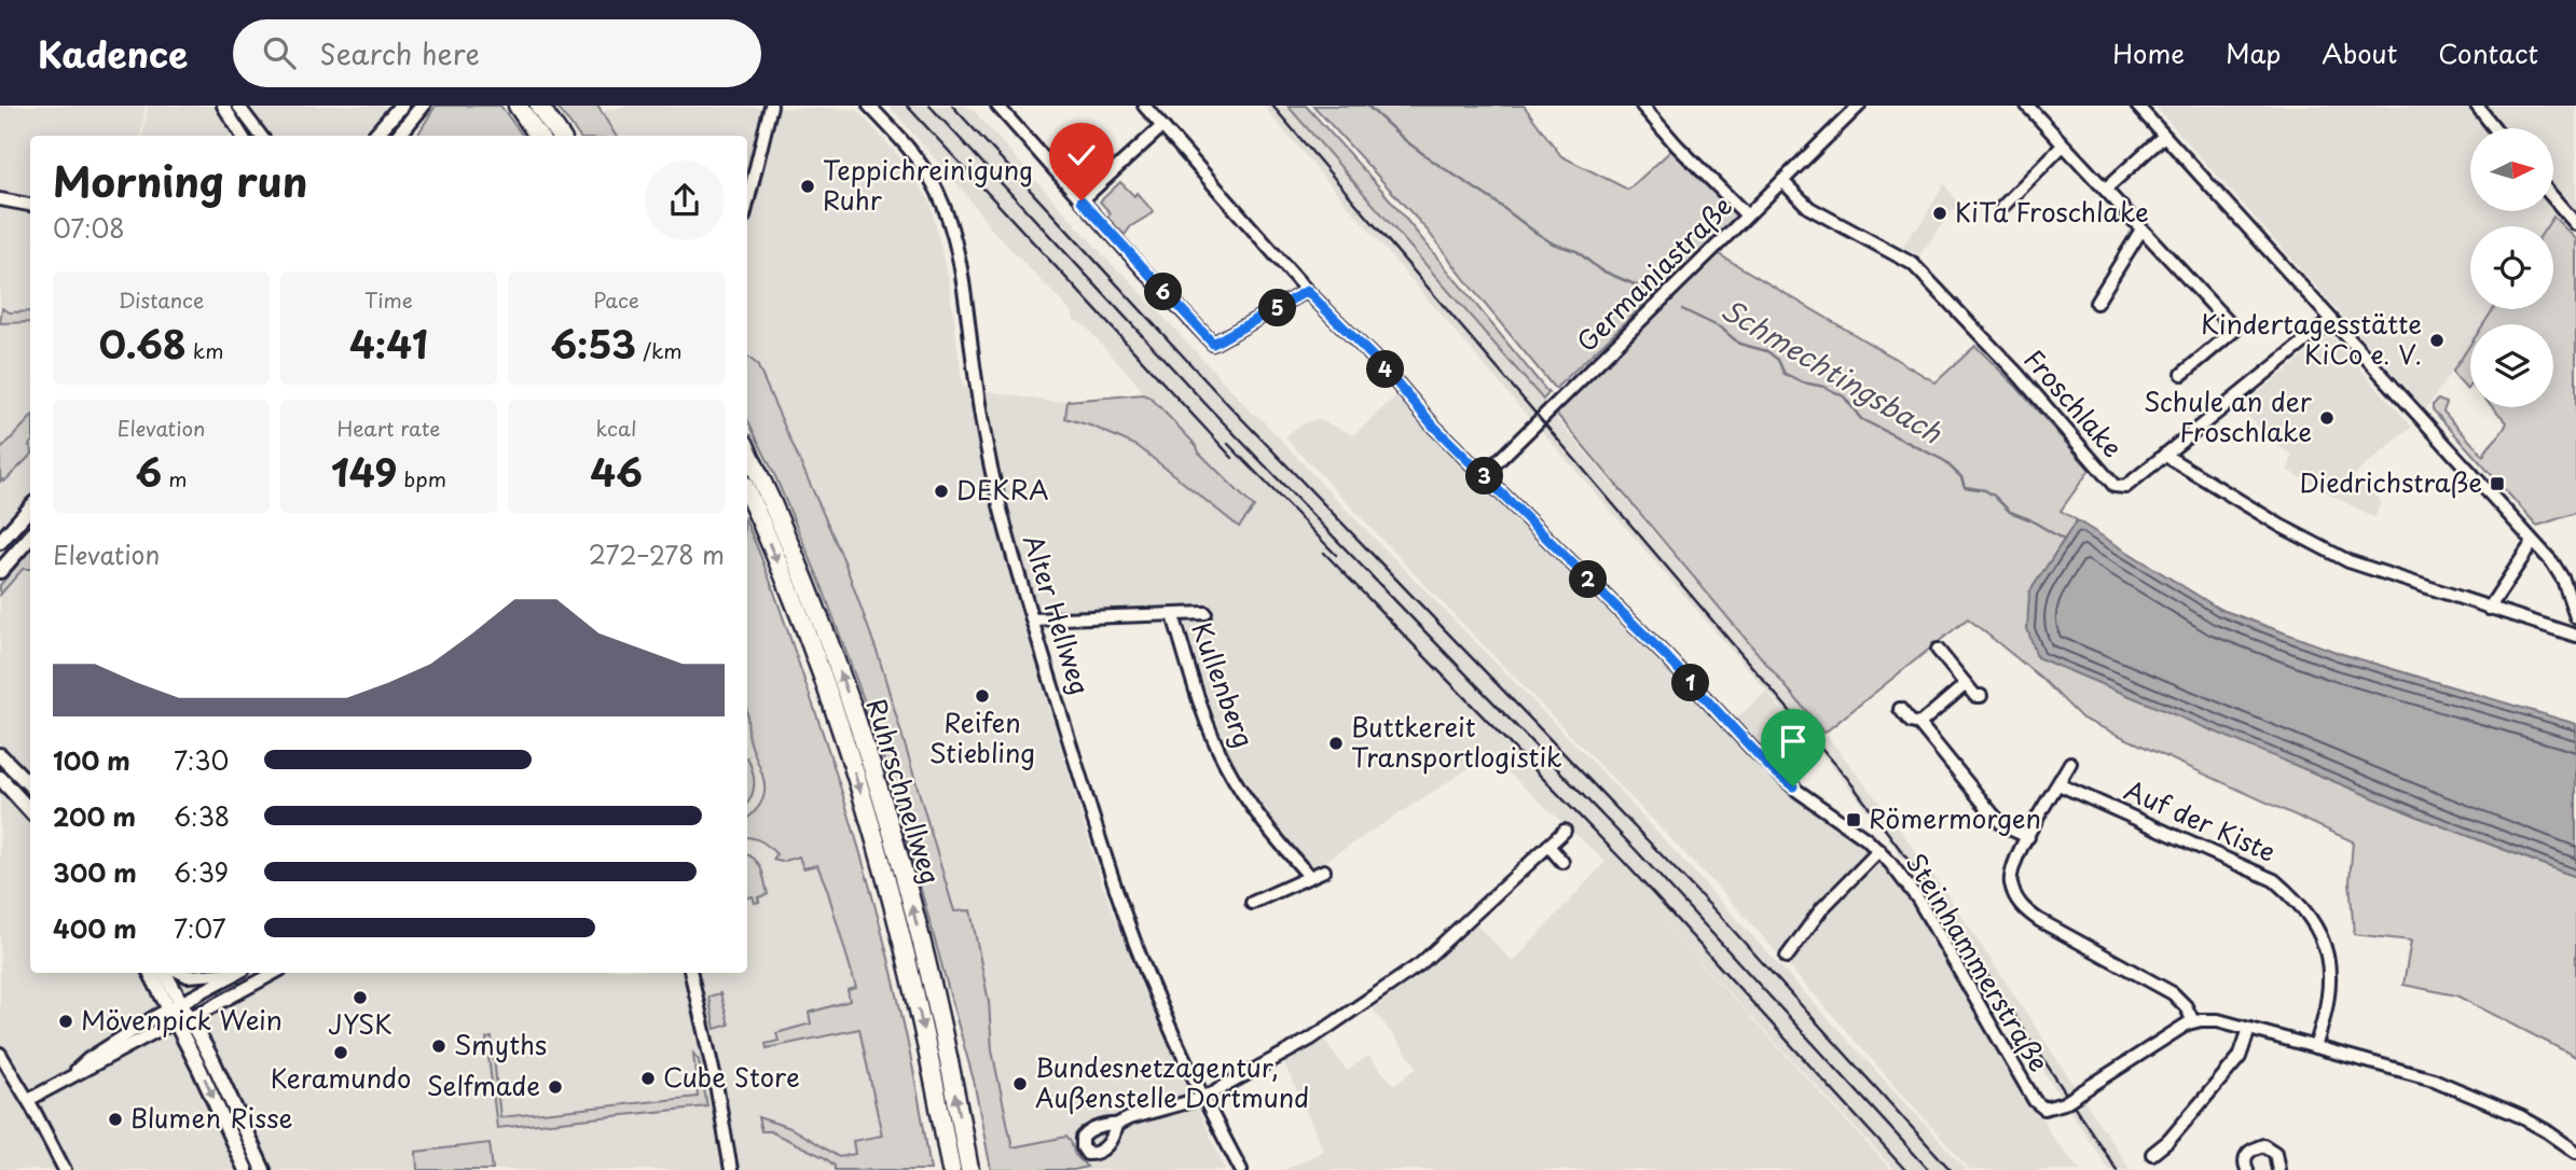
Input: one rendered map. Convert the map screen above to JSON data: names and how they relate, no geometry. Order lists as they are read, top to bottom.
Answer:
{
  "streets": {
    "highway": ["Ruhrschnellweg"],
    "street": [
      "Germaniastraße",
      "Froschlake",
      "Alter Hellweg",
      "Kullenberg",
      "Auf der Kiste",
      "Steinhammerstraße"
    ]
  },
  "crossings": [
    ["Germaniastraße", "Froschlake"],
    ["Germaniastraße", "Steinhammerstraße"],
    ["Alter Hellweg", "Kullenberg"]
  ],
  "water": ["Schmechtingsbach"],
  "places": {
    "other": [
      "Teppichreinigung Ruhr",
      "KiTa Froschlake",
      "Kindertagesstätte KiCo e. V.",
      "Schule an der Froschlake",
      "DEKRA",
      "Reifen Stiebling",
      "Buttkereit Transportlogistik",
      "JYSK",
      "Mövenpick Wein",
      "Smyths",
      "Keramundo",
      "Cube Store",
      "Bundesnetzagentur, Außenstelle Dortmund",
      "Selfmade",
      "Blumen Risse"
    ],
    "transit": ["Diedrichstraße", "Römermorgen"]
  },
  "north": "right",
  "page": {
    "header": "Kadence",
    "search": "Search here",
    "nav": [
      "Home",
      "Map",
      "About",
      "Contact"
    ],
    "heading": ["Morning run", "07:08"],
    "stats": [
      ["Distance", "0.68 km"],
      ["Time", "4:41"],
      ["Pace", "6:53 /km"],
      ["Elevation", "6 m"],
      ["Heart rate", "149 bpm"],
      ["kcal", "46"]
    ],
    "pins": [
      "6",
      "5",
      "4",
      "3",
      "2",
      "1"
    ],
    "chart": ["Elevation", "272–278 m"],
    "list": [
      {
        "name": "100 m",
        "note": "7:30"
      },
      {
        "name": "200 m",
        "note": "6:38"
      },
      {
        "name": "300 m",
        "note": "6:39"
      },
      {
        "name": "400 m",
        "note": "7:07"
      }
    ]
  }
}
